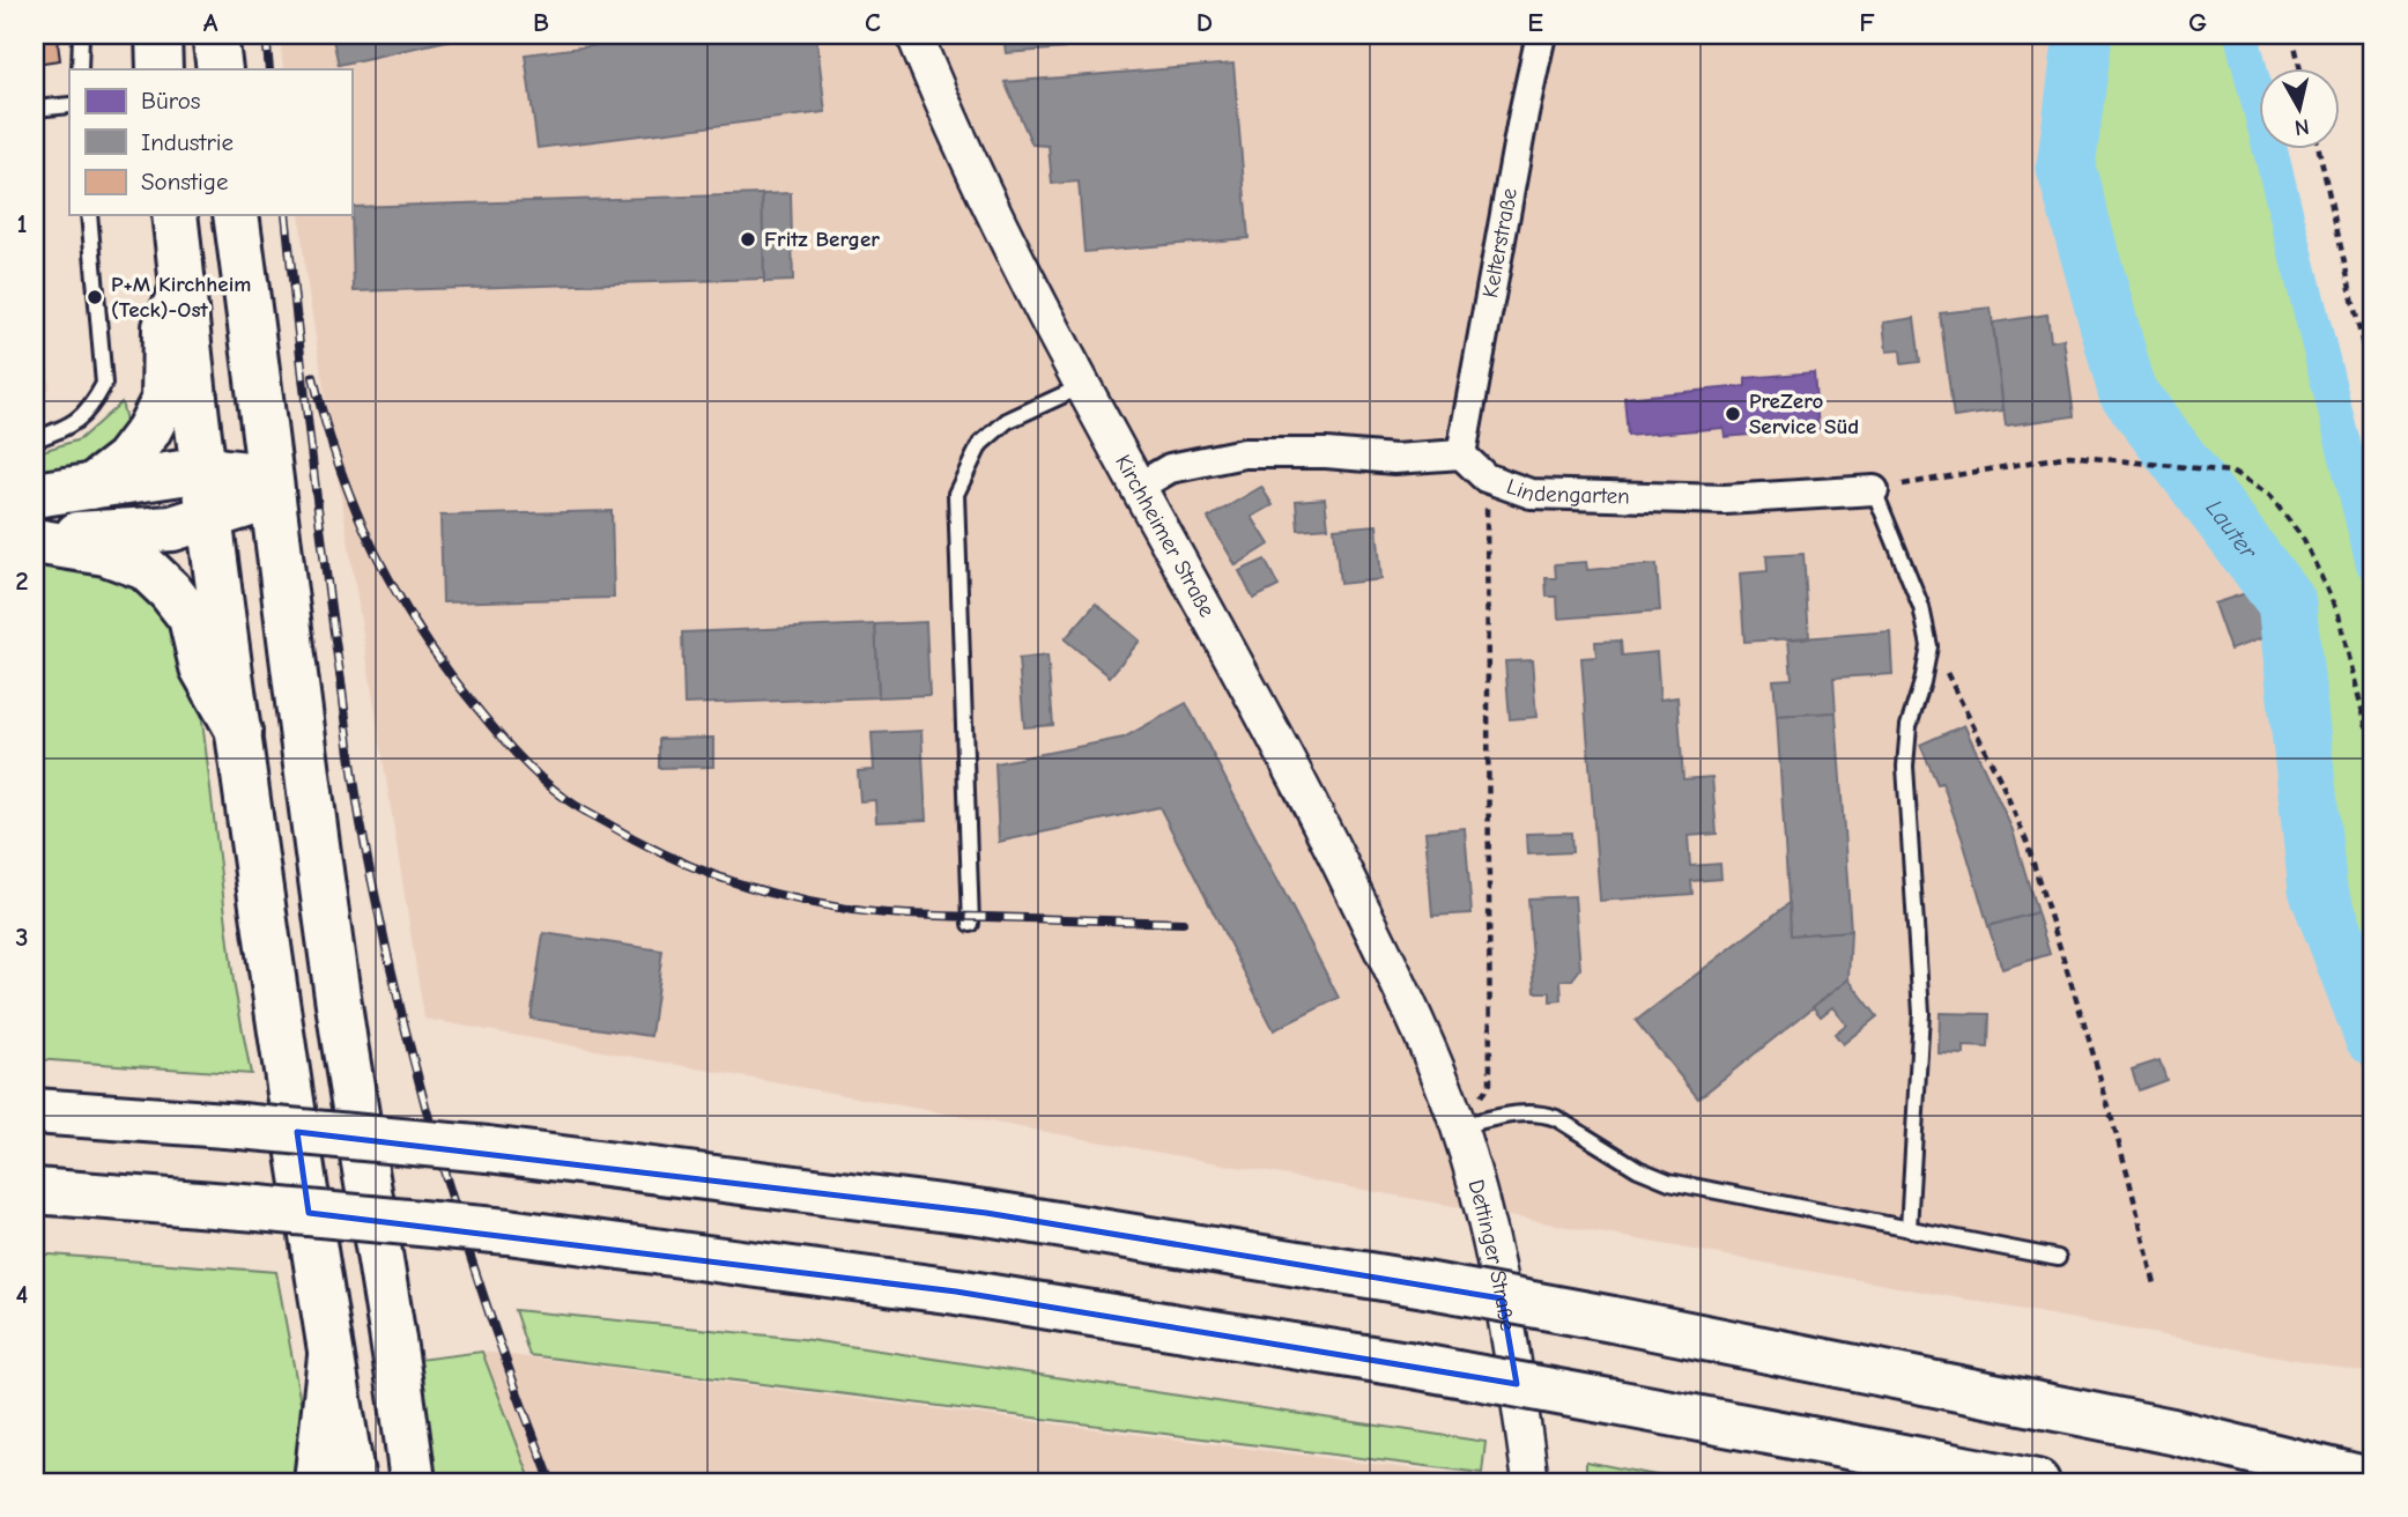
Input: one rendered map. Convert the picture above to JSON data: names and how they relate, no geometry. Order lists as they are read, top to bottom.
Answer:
{
  "streets": {
    "street": [
      "Kelterstraße",
      "Lindengarten",
      "Kirchheimer Straße",
      "Dettinger Straße"
    ]
  },
  "crossings": [
    ["Kelterstraße", "Lindengarten"],
    ["Kirchheimer Straße", "Dettinger Straße"]
  ],
  "water": ["Lauter"],
  "places": ["Fritz Berger", "P+M Kirchheim (Teck)-Ost", "PreZero Service Süd"],
  "legend": ["Büros", "Industrie", "Sonstige"],
  "north": "bottom",
  "grid": {
    "columns": [
      "A",
      "B",
      "C",
      "D",
      "E",
      "F",
      "G"
    ],
    "rows": [
      "1",
      "2",
      "3",
      "4"
    ]
  }
}
